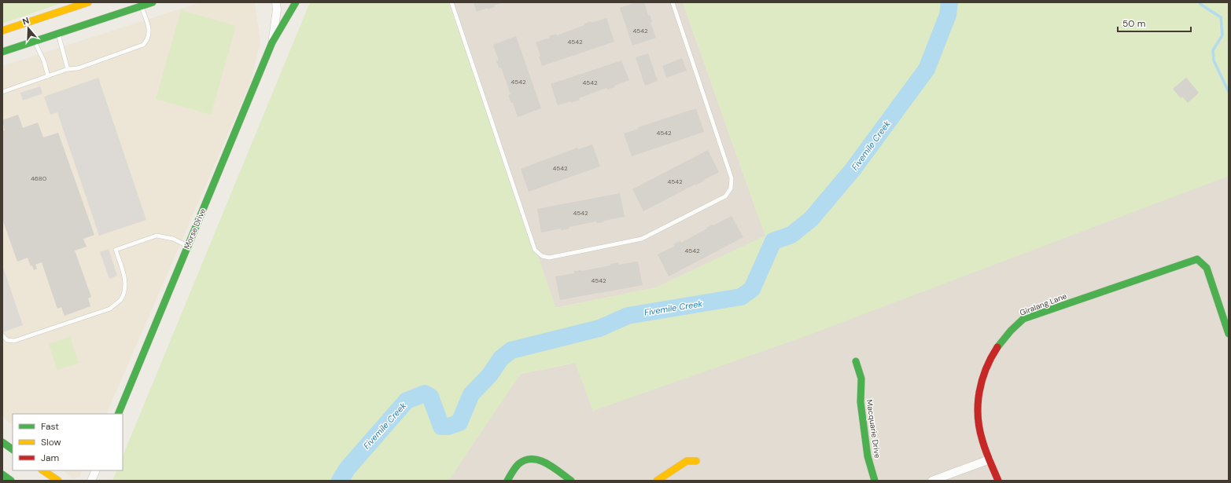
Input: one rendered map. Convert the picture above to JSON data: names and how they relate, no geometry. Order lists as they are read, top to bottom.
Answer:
{
  "streets": {
    "street": ["Morse Drive", "Giralang Lane", "Macquarie Drive"]
  },
  "water": ["Fivemile Creek"],
  "house_numbers": [
    "4542",
    "4542",
    "4542",
    "4542",
    "4542",
    "4542",
    "4680",
    "4542",
    "4542",
    "4542",
    "4542"
  ],
  "legend": ["Fast", "Slow", "Jam"],
  "scale_bar": "50 m",
  "north": "top"
}
